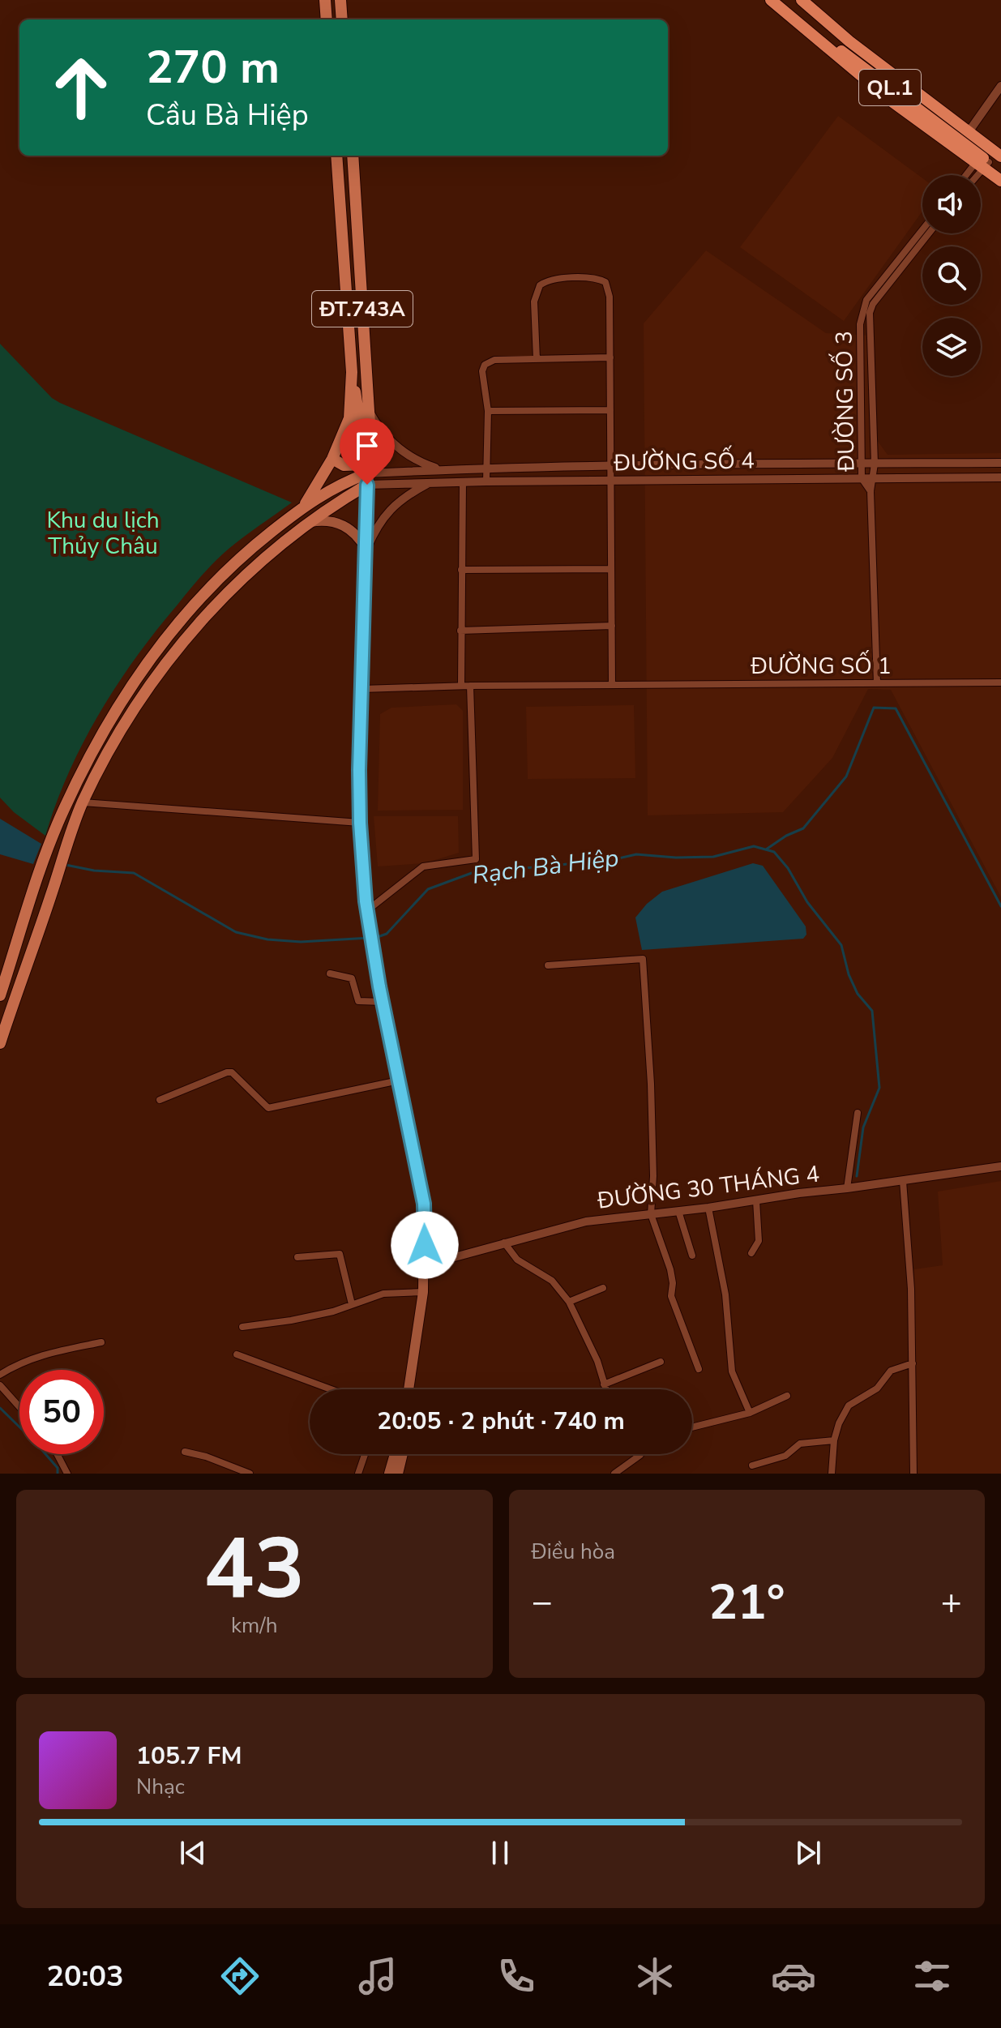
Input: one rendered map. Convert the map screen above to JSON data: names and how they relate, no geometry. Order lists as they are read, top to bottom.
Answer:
{
  "streets": {
    "highway": ["QL.1"],
    "main road": ["ĐT.743A"],
    "street": [
      "ĐƯỜNG SỐ 3",
      "ĐƯỜNG SỐ 4",
      "ĐƯỜNG SỐ 1",
      "ĐƯỜNG 30 THÁNG 4"
    ]
  },
  "crossings": [
    ["ĐT.743A", "ĐƯỜNG SỐ 4"],
    ["ĐT.743A", "ĐƯỜNG SỐ 1"],
    ["ĐT.743A", "ĐƯỜNG 30 THÁNG 4"],
    ["ĐƯỜNG SỐ 3", "ĐƯỜNG SỐ 4"],
    ["ĐƯỜNG SỐ 3", "ĐƯỜNG SỐ 1"]
  ],
  "water": ["Rạch Bà Hiệp"],
  "parks": ["Khu du lịch Thủy Châu"],
  "page": {
    "turn": ["270 m", "Cầu Bà Hiệp"],
    "limit": "50",
    "trip": "20:05 · 2 phút · 740 m",
    "tile": [
      ["43", "km/h"],
      "Điều hòa"
    ],
    "heat": ["−", "21°", "+"],
    "song": ["105.7 FM", "Nhạc"],
    "tabs": "20:03"
  }
}
